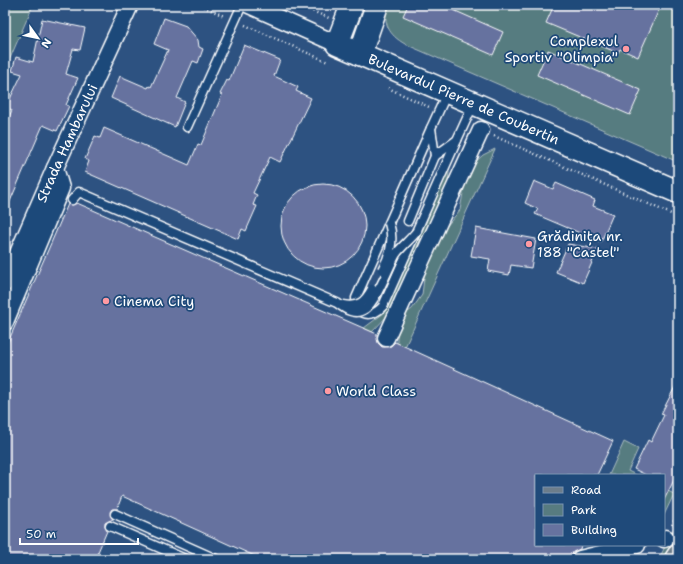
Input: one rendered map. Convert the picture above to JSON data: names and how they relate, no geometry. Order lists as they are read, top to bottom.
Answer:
{
  "streets": {
    "street": ["Bulevardul Pierre de Coubertin", "Strada Hambarului"]
  },
  "places": [
    "Complexul Sportiv \"Olimpia\"",
    "Grădinița nr. 188 \"Castel\"",
    "Cinema City",
    "World Class"
  ],
  "legend": ["Road", "Park", "Building"],
  "scale_bar": "50 m",
  "north": "bottom right"
}
